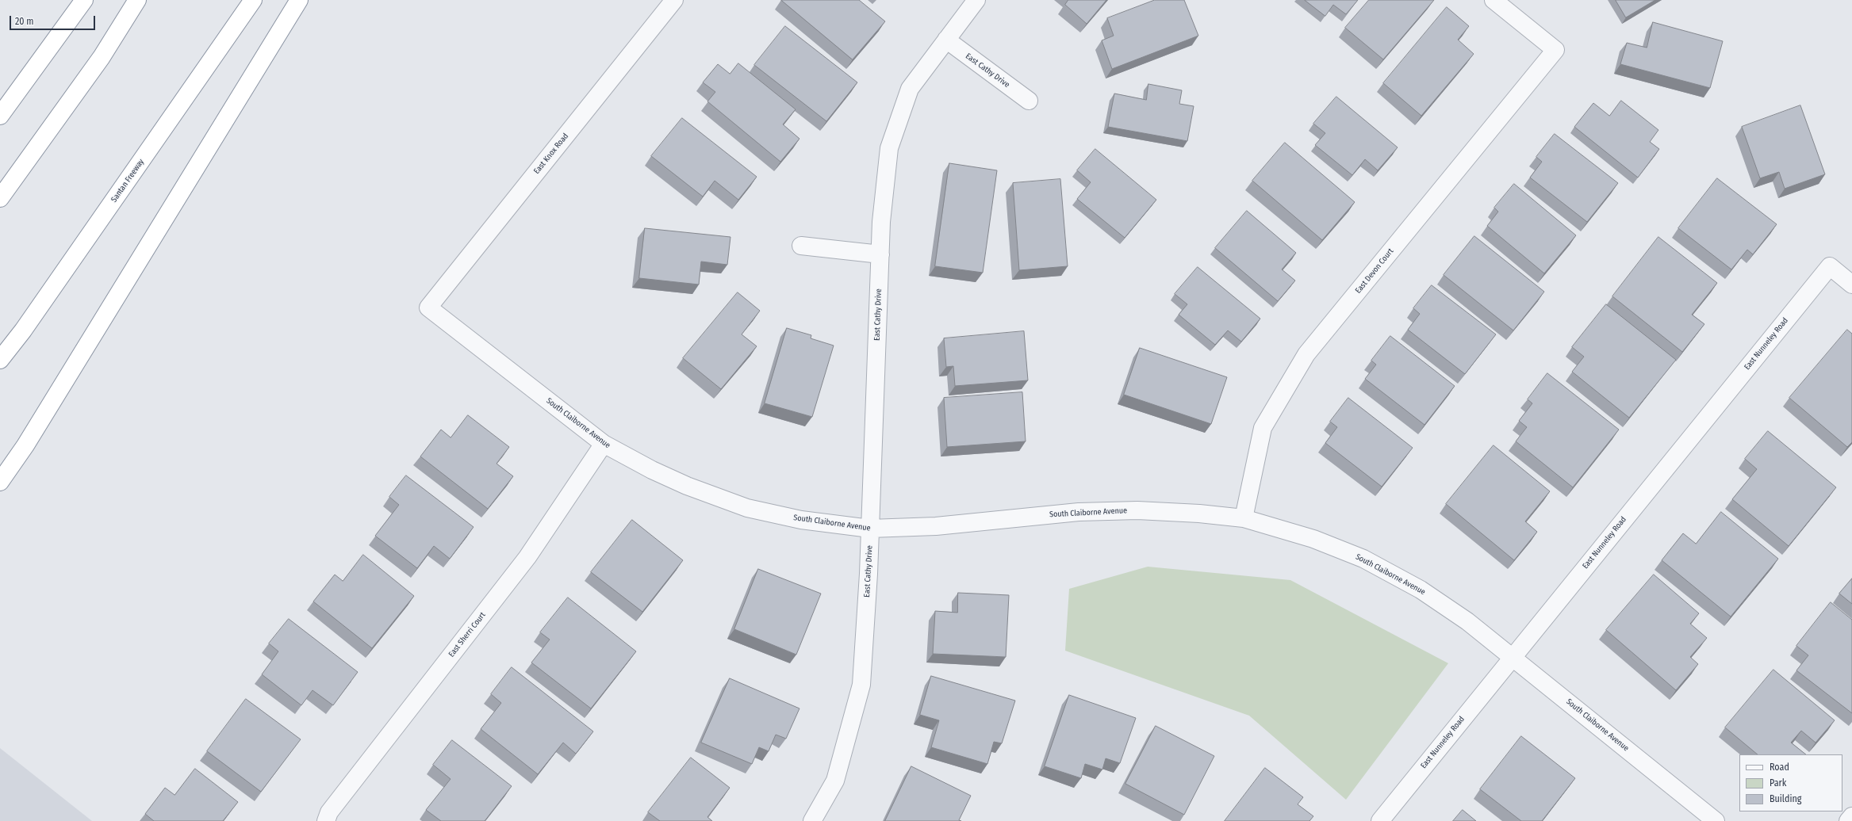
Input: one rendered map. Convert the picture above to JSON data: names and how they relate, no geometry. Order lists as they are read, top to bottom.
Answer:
{
  "streets": {
    "highway": ["Santan Freeway"],
    "street": [
      "East Cathy Drive",
      "East Knox Road",
      "East Devon Court",
      "East Nunneley Road",
      "South Claiborne Avenue",
      "East Sherri Court"
    ]
  },
  "crossings": [
    ["East Cathy Drive", "South Claiborne Avenue"],
    ["East Knox Road", "South Claiborne Avenue"],
    ["East Devon Court", "South Claiborne Avenue"],
    ["East Nunneley Road", "South Claiborne Avenue"],
    ["South Claiborne Avenue", "East Sherri Court"]
  ],
  "legend": ["Road", "Park", "Building"],
  "scale_bar": "20 m"
}
